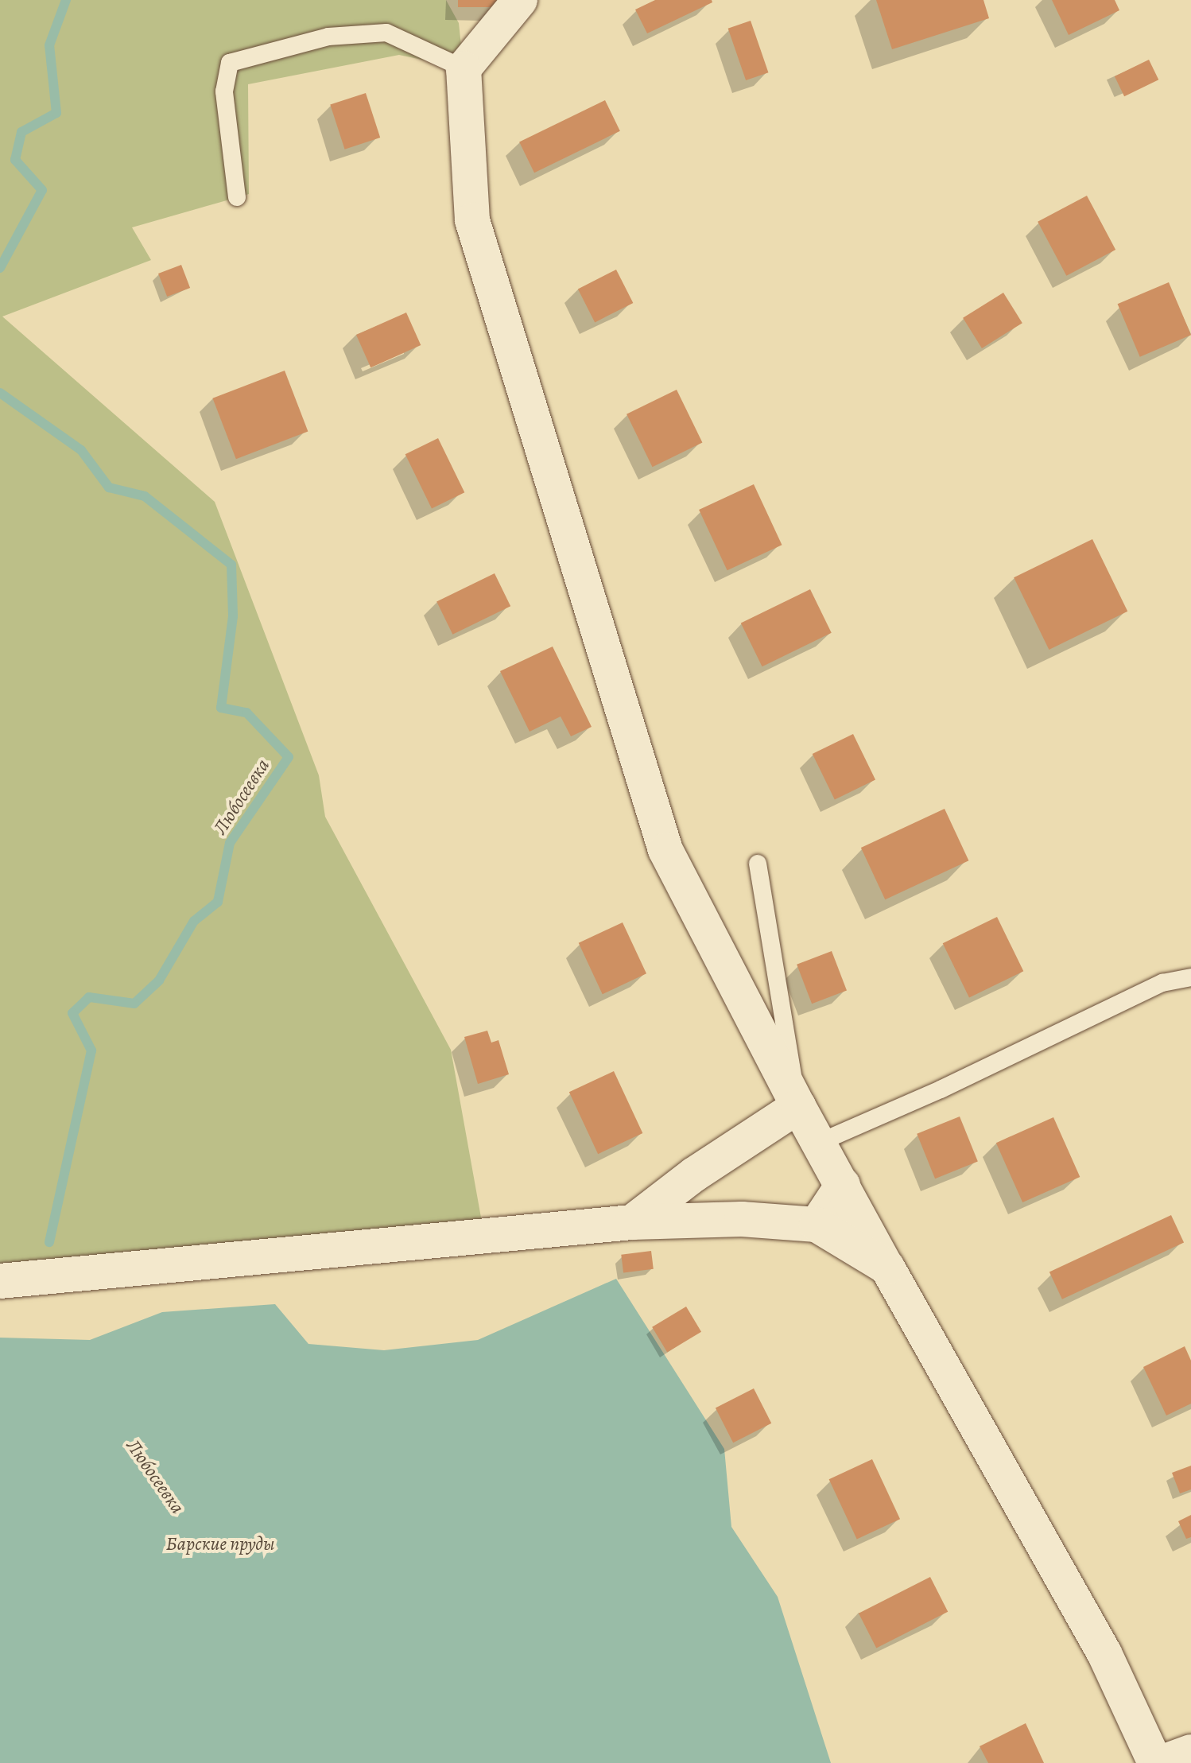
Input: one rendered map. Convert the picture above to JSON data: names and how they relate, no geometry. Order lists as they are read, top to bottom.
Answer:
{
  "water": ["Любосеевка", "Барские пруды"]
}
